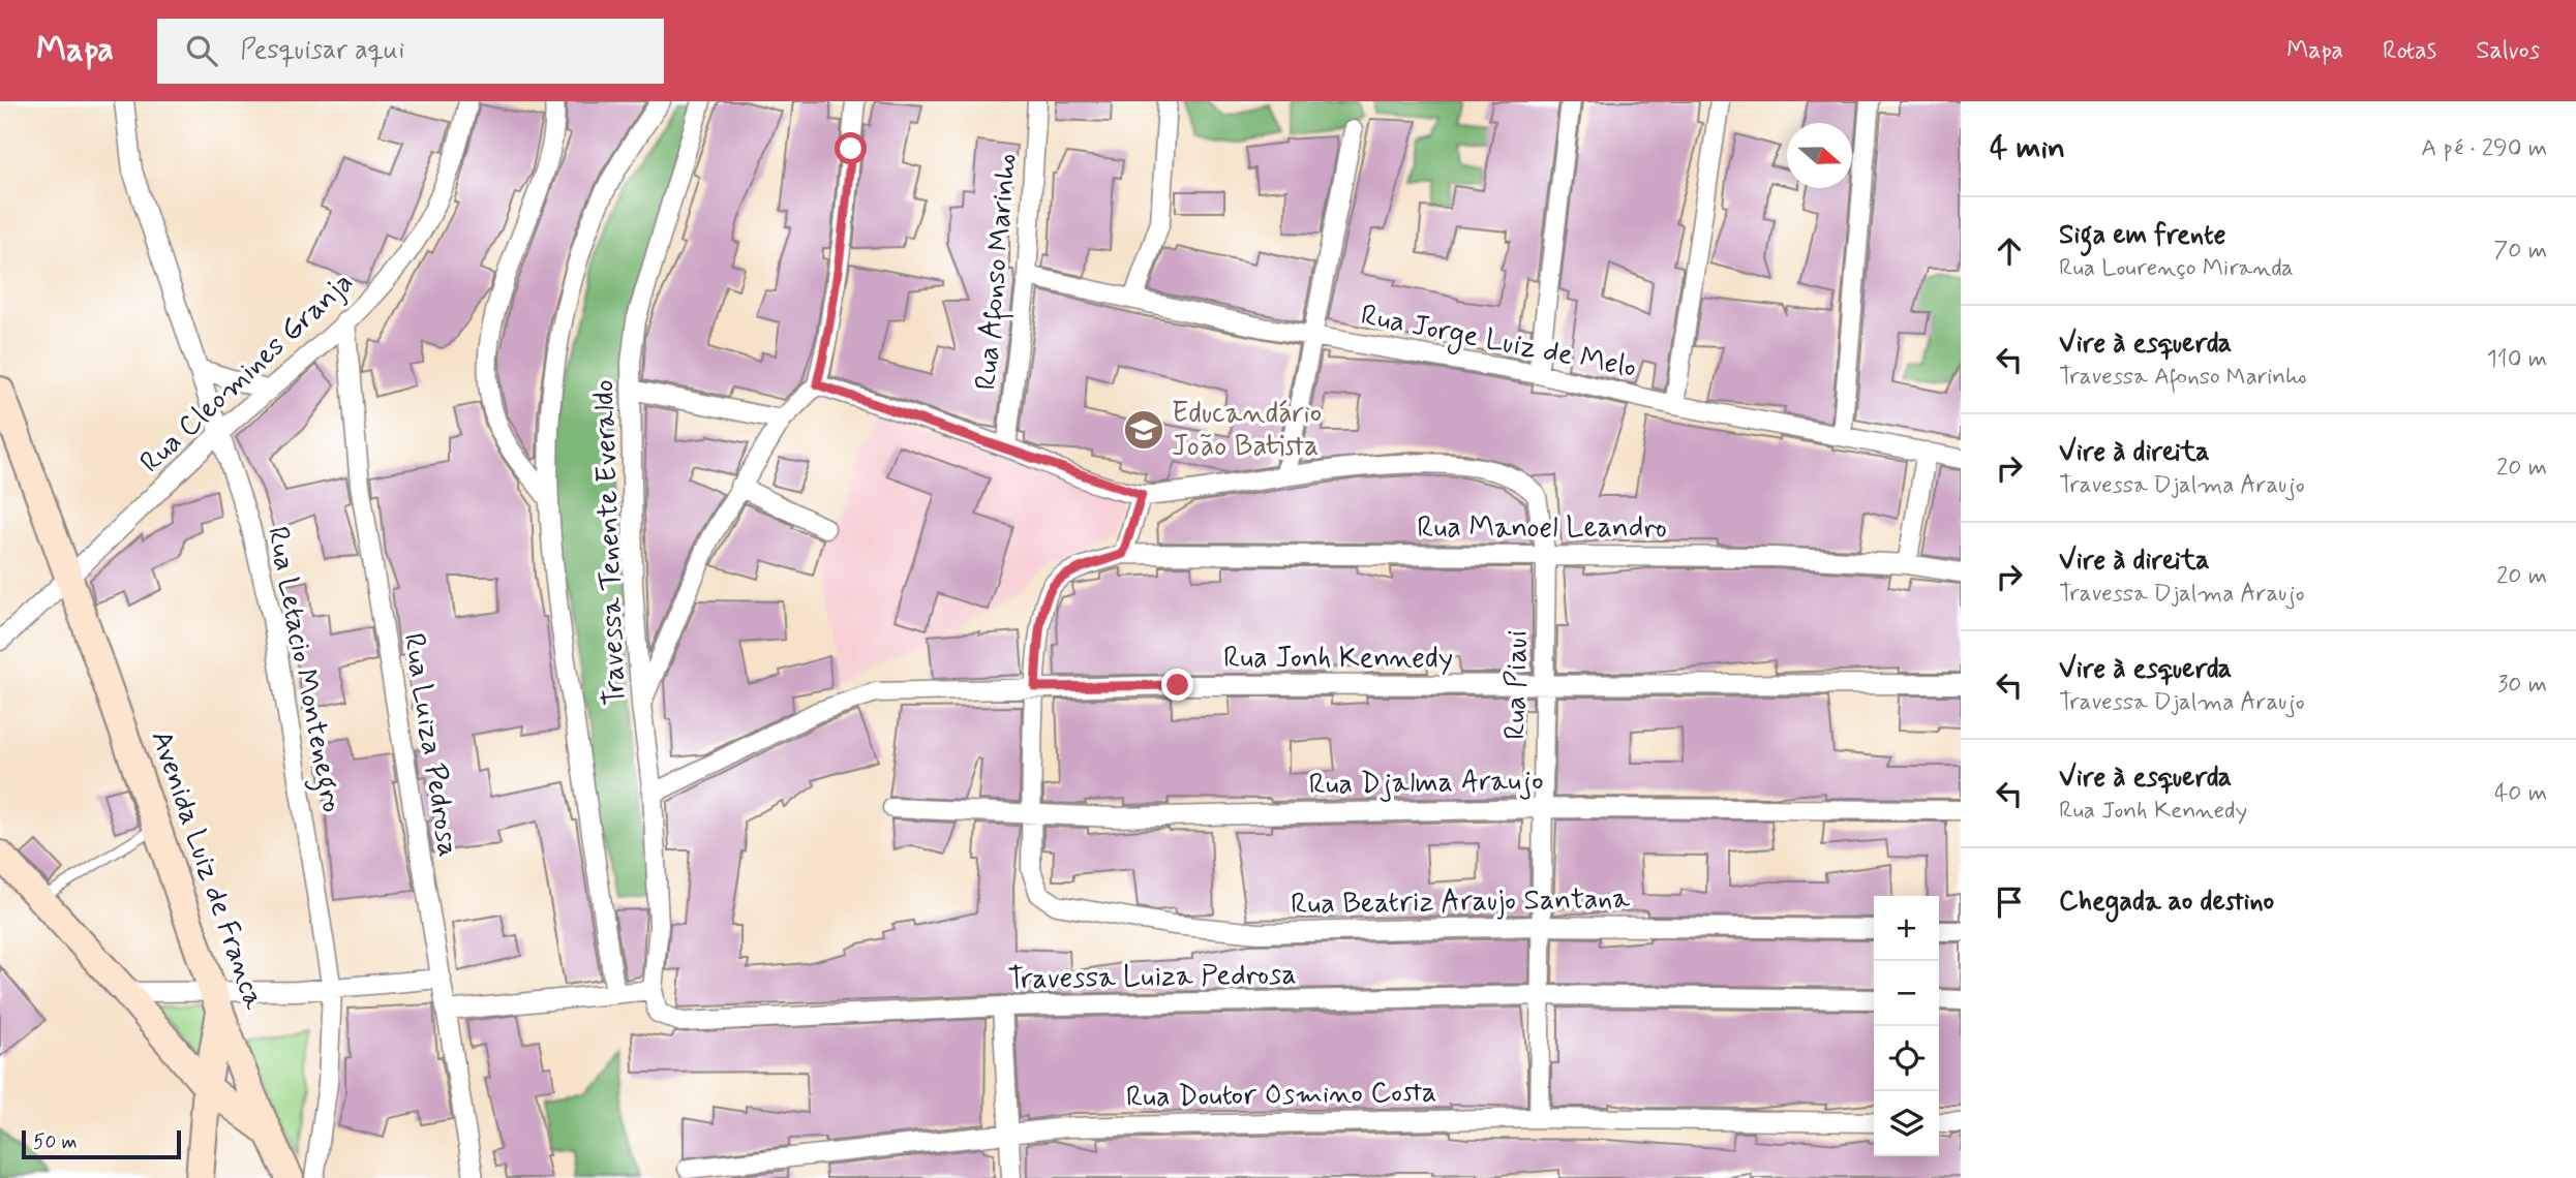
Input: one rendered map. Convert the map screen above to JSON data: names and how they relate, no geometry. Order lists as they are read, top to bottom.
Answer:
{
  "streets": {
    "main road": ["Avenida Luiz de Franca"],
    "street": [
      "Rua Afonso Marinho",
      "Rua Jorge Luiz de Melo",
      "Rua Cleomines Granja",
      "Rua Manoel Leandro",
      "Travessa Tenente Everaldo",
      "Rua Jonh Kennedy",
      "Rua Letacio Montenegro",
      "Rua Piaui",
      "Rua Luiza Pedrosa",
      "Rua Djalma Araujo",
      "Rua Beatriz Araujo Santana",
      "Travessa Luiza Pedrosa",
      "Rua Doutor Osmino Costa"
    ]
  },
  "crossings": [
    ["Rua Afonso Marinho", "Rua Jorge Luiz de Melo"],
    ["Rua Cleomines Granja", "Rua Letacio Montenegro"],
    ["Rua Cleomines Granja", "Rua Luiza Pedrosa"],
    ["Rua Cleomines Granja", "Avenida Luiz de Franca"],
    ["Rua Manoel Leandro", "Rua Piaui"],
    ["Travessa Tenente Everaldo", "Rua Jonh Kennedy"],
    ["Travessa Tenente Everaldo", "Travessa Luiza Pedrosa"],
    ["Rua Jonh Kennedy", "Rua Piaui"],
    ["Rua Piaui", "Rua Djalma Araujo"],
    ["Rua Piaui", "Rua Beatriz Araujo Santana"],
    ["Rua Piaui", "Travessa Luiza Pedrosa"],
    ["Rua Piaui", "Rua Doutor Osmino Costa"],
    ["Rua Djalma Araujo", "Rua Beatriz Araujo Santana"]
  ],
  "places": {
    "school or university": ["Educandário João Batista"]
  },
  "scale_bar": "50 m",
  "north": "right",
  "page": {
    "header": "Mapa",
    "search": "Pesquisar aqui",
    "nav": ["Mapa", "Rotas", "Salvos"],
    "heading": ["4 min", "A pé · 290 m"],
    "list": [
      ["Siga em frente", "Rua Lourenço Miranda", "70 m"],
      ["Vire à esquerda", "Travessa Afonso Marinho", "110 m"],
      ["Vire à direita", "Travessa Djalma Araujo", "20 m"],
      ["Vire à direita", "Travessa Djalma Araujo", "20 m"],
      ["Vire à esquerda", "Travessa Djalma Araujo", "30 m"],
      ["Vire à esquerda", "Rua Jonh Kennedy", "40 m"],
      "Chegada ao destino"
    ],
    "map_buttons": ["+", "−"],
    "scale": "50 m"
  }
}
